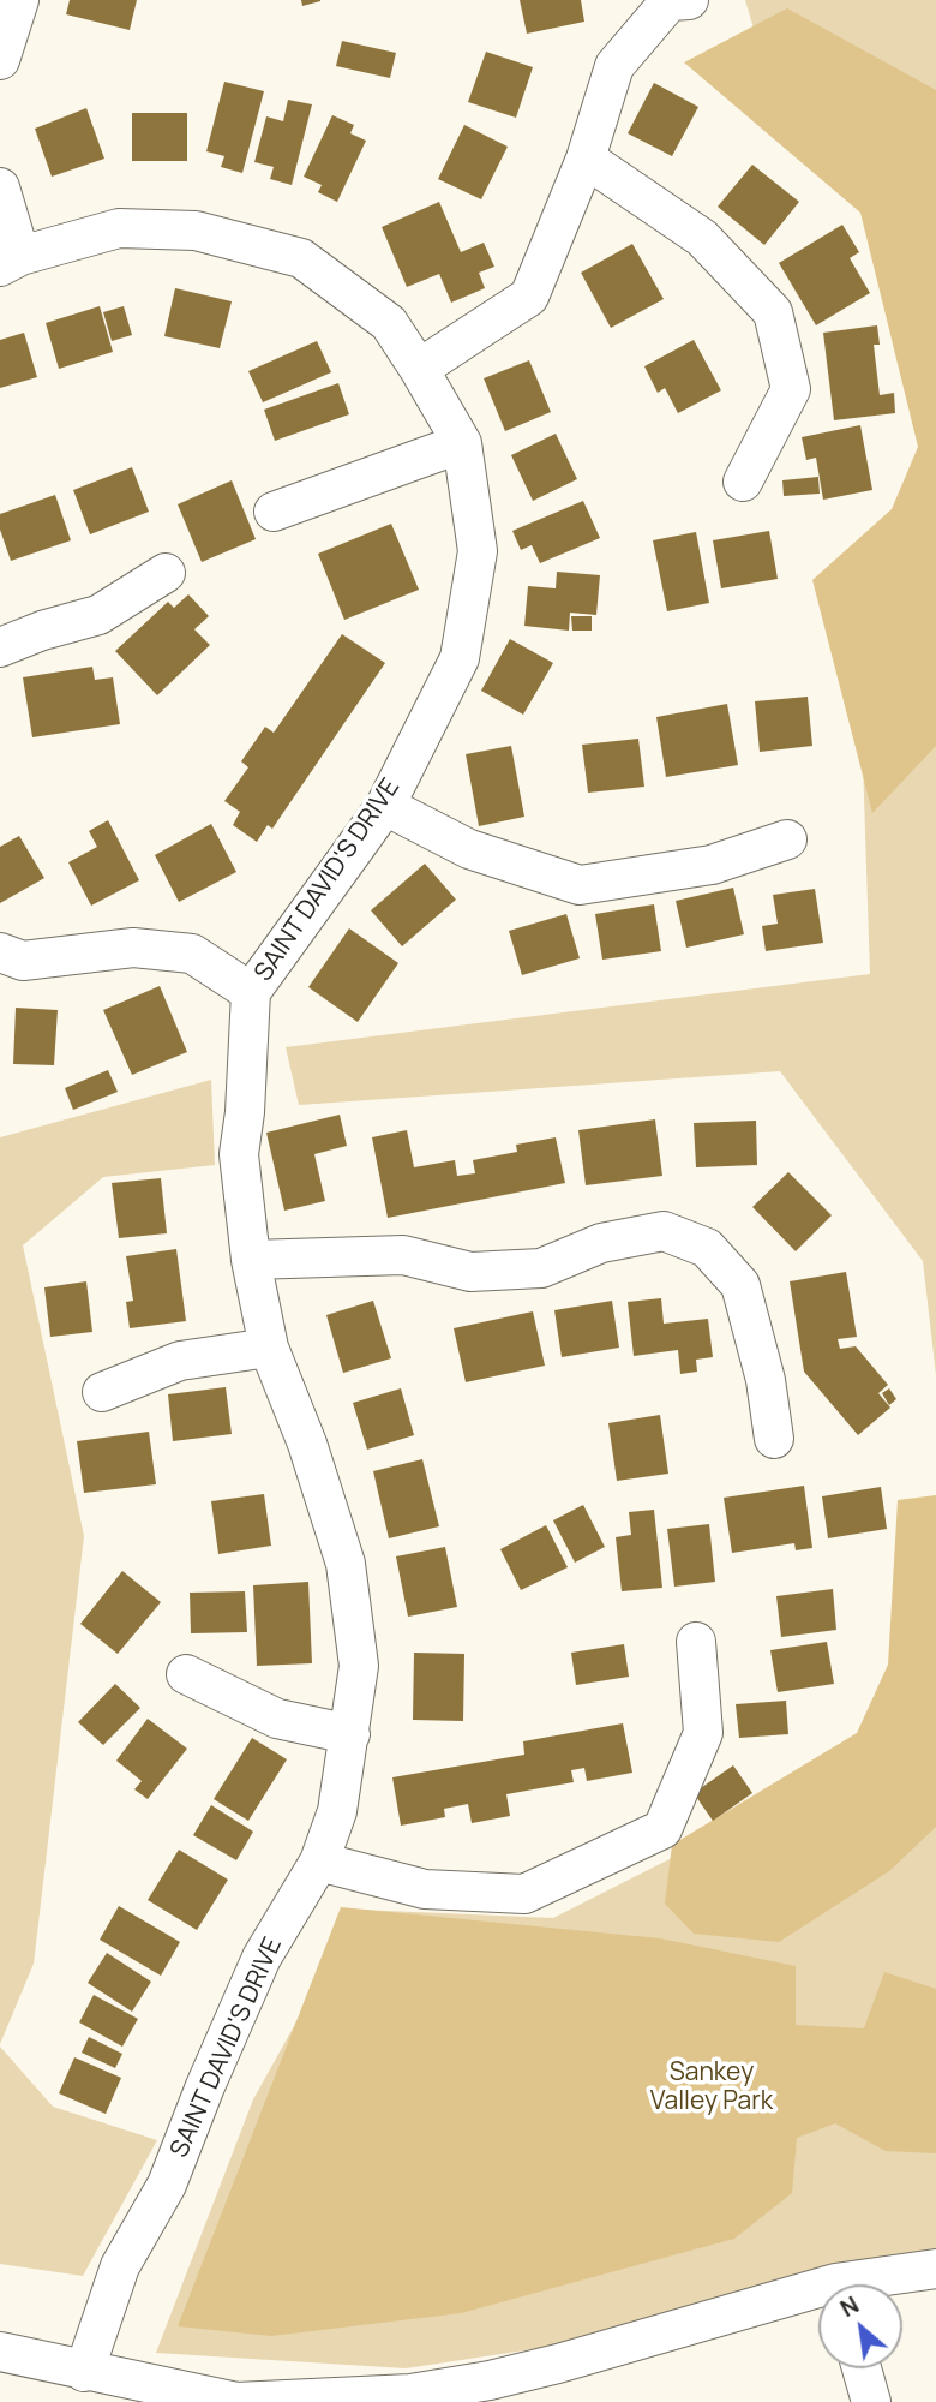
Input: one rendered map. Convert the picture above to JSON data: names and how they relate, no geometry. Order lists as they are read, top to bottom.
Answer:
{
  "streets": {
    "street": ["SAINT DAVID'S DRIVE"]
  },
  "parks": ["Sankey Valley Park"],
  "north": "top left"
}
